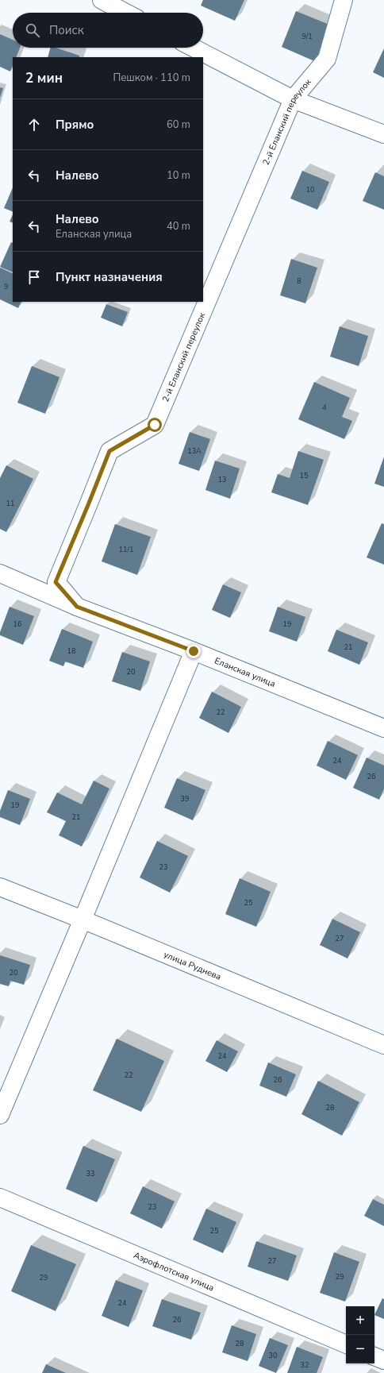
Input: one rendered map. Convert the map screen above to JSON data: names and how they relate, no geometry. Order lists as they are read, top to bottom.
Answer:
{
  "streets": {
    "street": [
      "2-й Еланский переулок",
      "Еланская улица",
      "улица Руднева",
      "Аэрофлотская улица"
    ]
  },
  "crossings": [
    ["2-й Еланский переулок", "Еланская улица"]
  ],
  "house_numbers": [
    "9/1",
    "10",
    "8",
    "9",
    "4",
    "13А",
    "15",
    "13",
    "11",
    "11/1",
    "16",
    "19",
    "21",
    "18",
    "20",
    "22",
    "24",
    "26",
    "39",
    "19",
    "21",
    "23",
    "25",
    "27",
    "20",
    "24",
    "22",
    "26",
    "28",
    "33",
    "23",
    "25",
    "27",
    "29",
    "29",
    "24",
    "26",
    "28",
    "30",
    "32"
  ],
  "page": {
    "search": "Поиск",
    "heading": ["2 мин", "Пешком · 110 m"],
    "list": [
      ["Прямо", "60 m"],
      ["Налево", "10 m"],
      ["Налево", "Еланская улица", "40 m"],
      "Пункт назначения"
    ],
    "map_buttons": ["+", "−"]
  }
}
